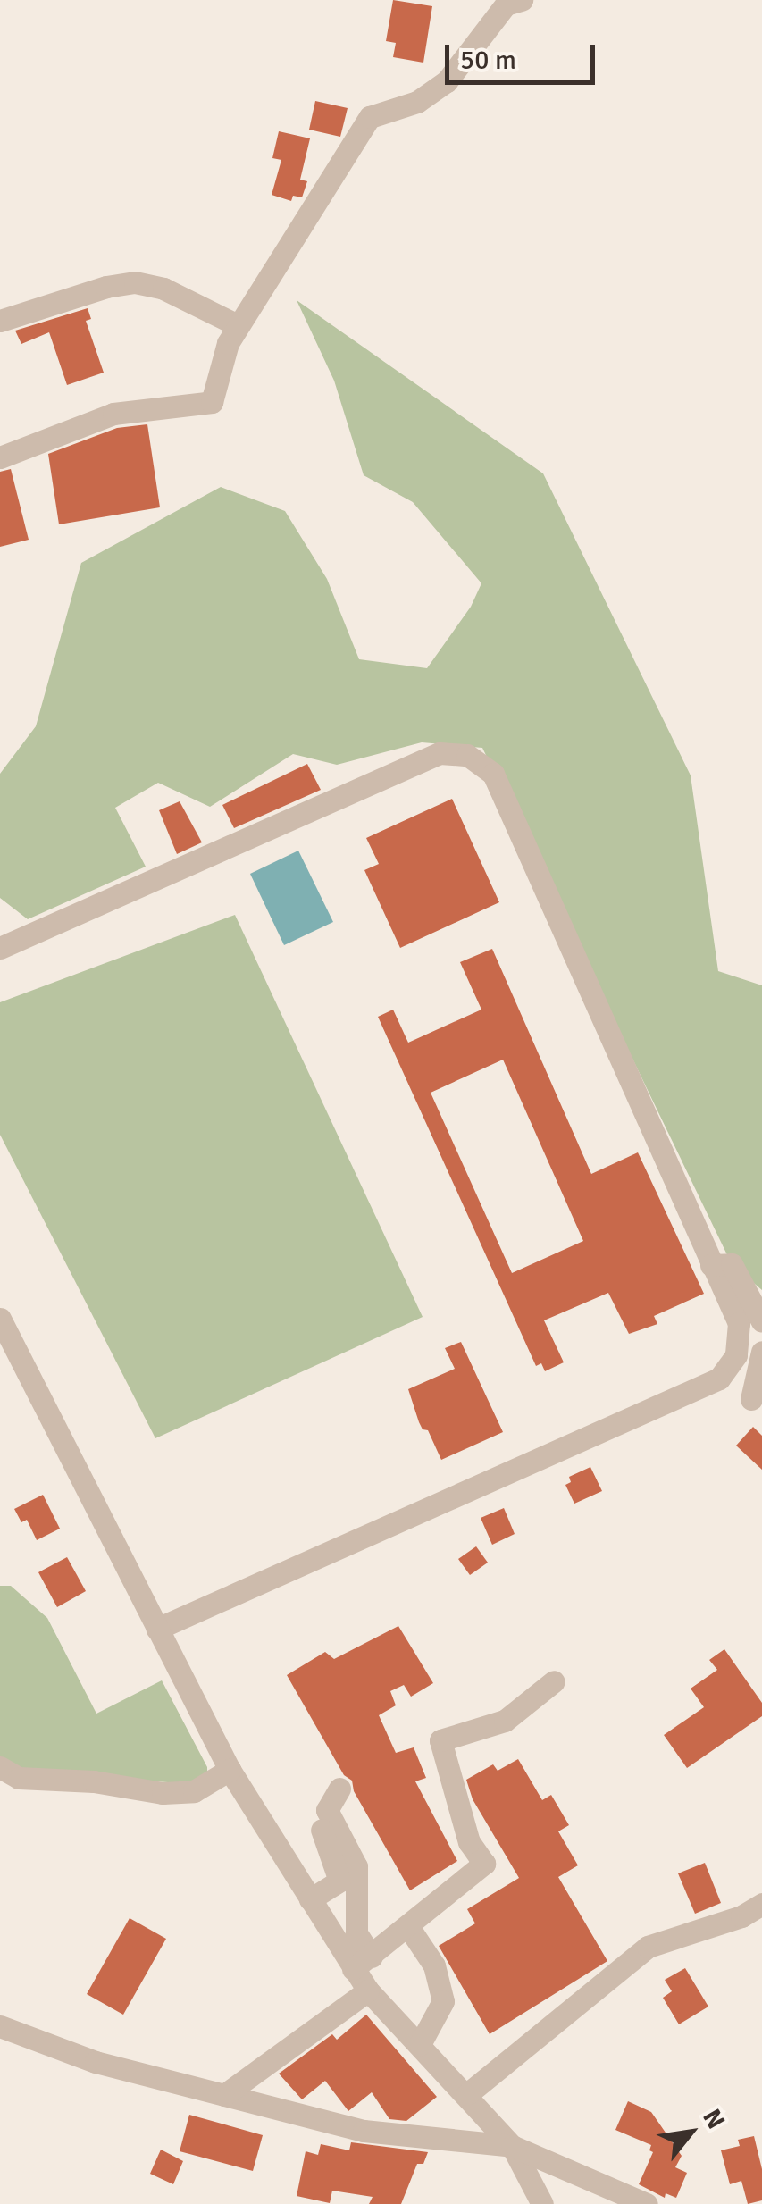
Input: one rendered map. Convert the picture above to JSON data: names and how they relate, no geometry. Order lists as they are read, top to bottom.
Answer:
{
  "scale_bar": "50 m",
  "north": "top right"
}
